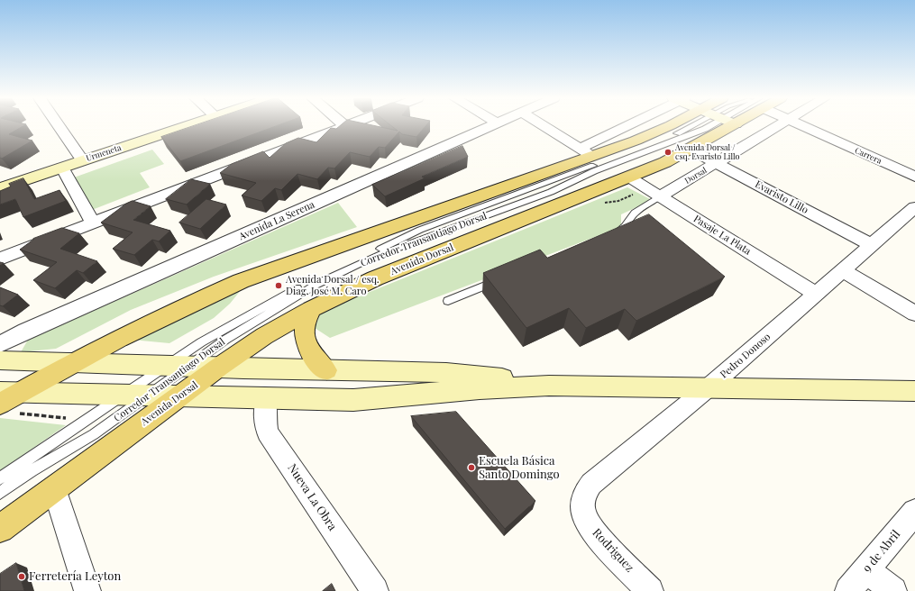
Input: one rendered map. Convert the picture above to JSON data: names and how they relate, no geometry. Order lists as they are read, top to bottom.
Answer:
{
  "streets": {
    "main road": ["Urmeneta", "Avenida Dorsal"],
    "street": [
      "Carrera",
      "Dorsal",
      "Evaristo Lillo",
      "Avenida La Serena",
      "Pasaje La Plata",
      "Pedro Donoso",
      "Nueva La Obra",
      "Rodriguez",
      "9 de Abril"
    ],
    "lane": ["Corredor Transantiago Dorsal"]
  },
  "crossings": [
    ["Dorsal", "Evaristo Lillo"],
    ["Dorsal", "Pasaje La Plata"],
    ["Evaristo Lillo", "Avenida Dorsal"],
    ["Evaristo Lillo", "Pedro Donoso"],
    ["Pasaje La Plata", "Avenida Dorsal"],
    ["Pasaje La Plata", "Pedro Donoso"],
    ["Pedro Donoso", "Rodriguez"]
  ],
  "places": [
    "Avenida Dorsal / esq. Evaristo Lillo",
    "Avenida Dorsal / esq. Diag. José M. Caro",
    "Escuela Básica Santo Domingo",
    "Ferretería Leyton"
  ]
}
